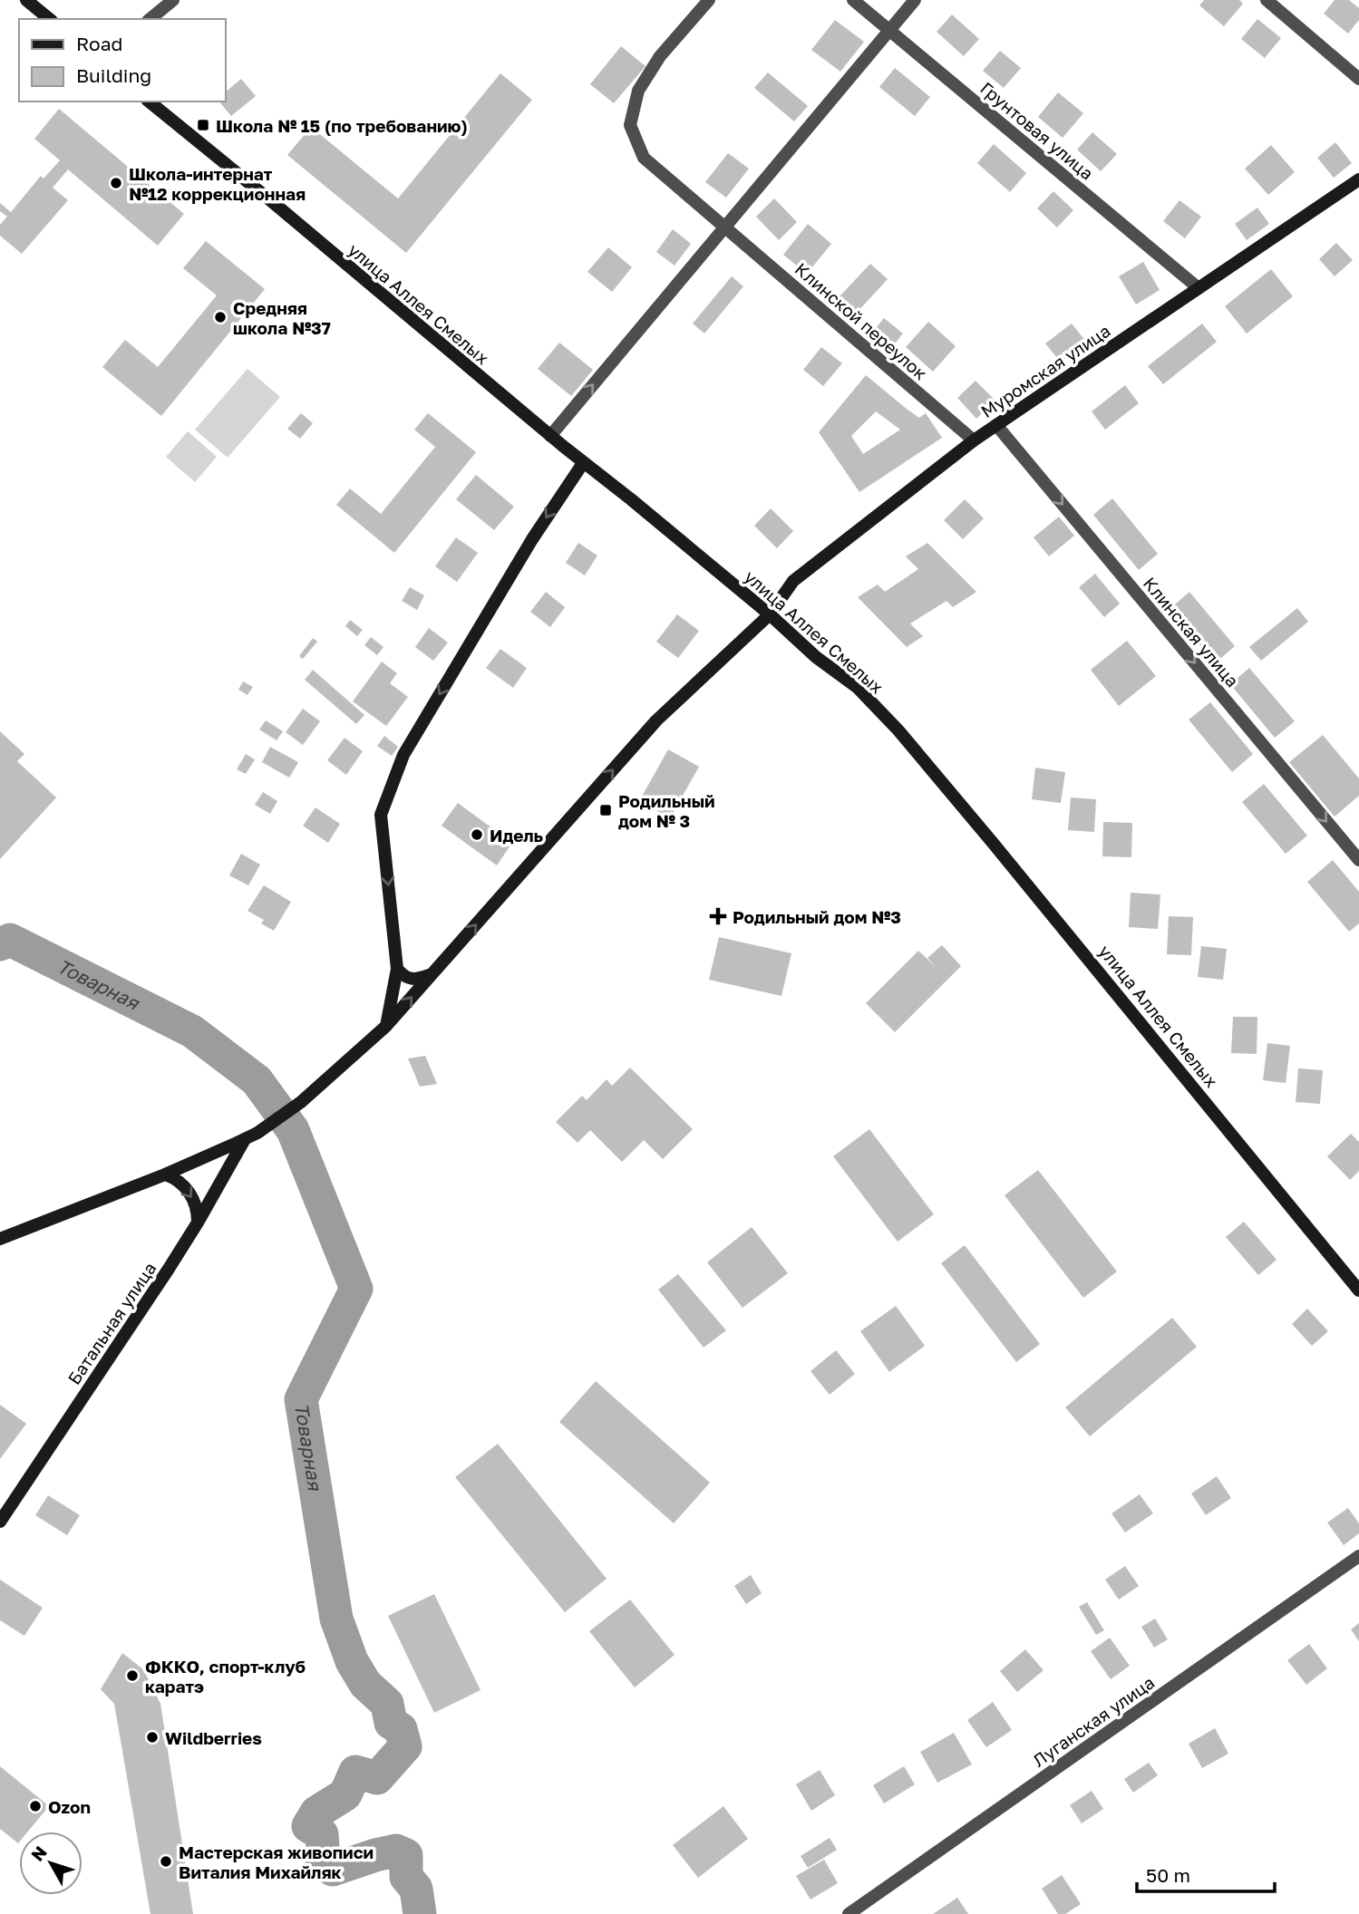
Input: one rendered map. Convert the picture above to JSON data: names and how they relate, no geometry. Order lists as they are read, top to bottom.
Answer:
{
  "streets": {
    "main road": ["улица Аллея Смелых", "Муромская улица", "Батальная улица"],
    "street": [
      "Грунтовая улица",
      "Клинской переулок",
      "Клинская улица",
      "Луганская улица"
    ]
  },
  "crossings": [
    ["Грунтовая улица", "Муромская улица"],
    ["улица Аллея Смелых", "Муромская улица"],
    ["Клинской переулок", "Муромская улица"],
    ["Муромская улица", "Клинская улица"],
    ["Муромская улица", "Батальная улица"]
  ],
  "one_way": ["Клинская улица"],
  "water": ["Товарная"],
  "places": {
    "transit": ["Школа № 15 (по требованию)", "Родильный дом № 3"],
    "other": [
      "Школа-интернат №12 коррекционная",
      "Средняя школа №37",
      "Идель",
      "ФККО, спорт-клуб каратэ",
      "Wildberries",
      "Ozon",
      "Мастерская живописи Виталия Михайляк"
    ],
    "health": ["Родильный дом №3"]
  },
  "legend": ["Road", "Building"],
  "scale_bar": "50 m",
  "north": "top left"
}
